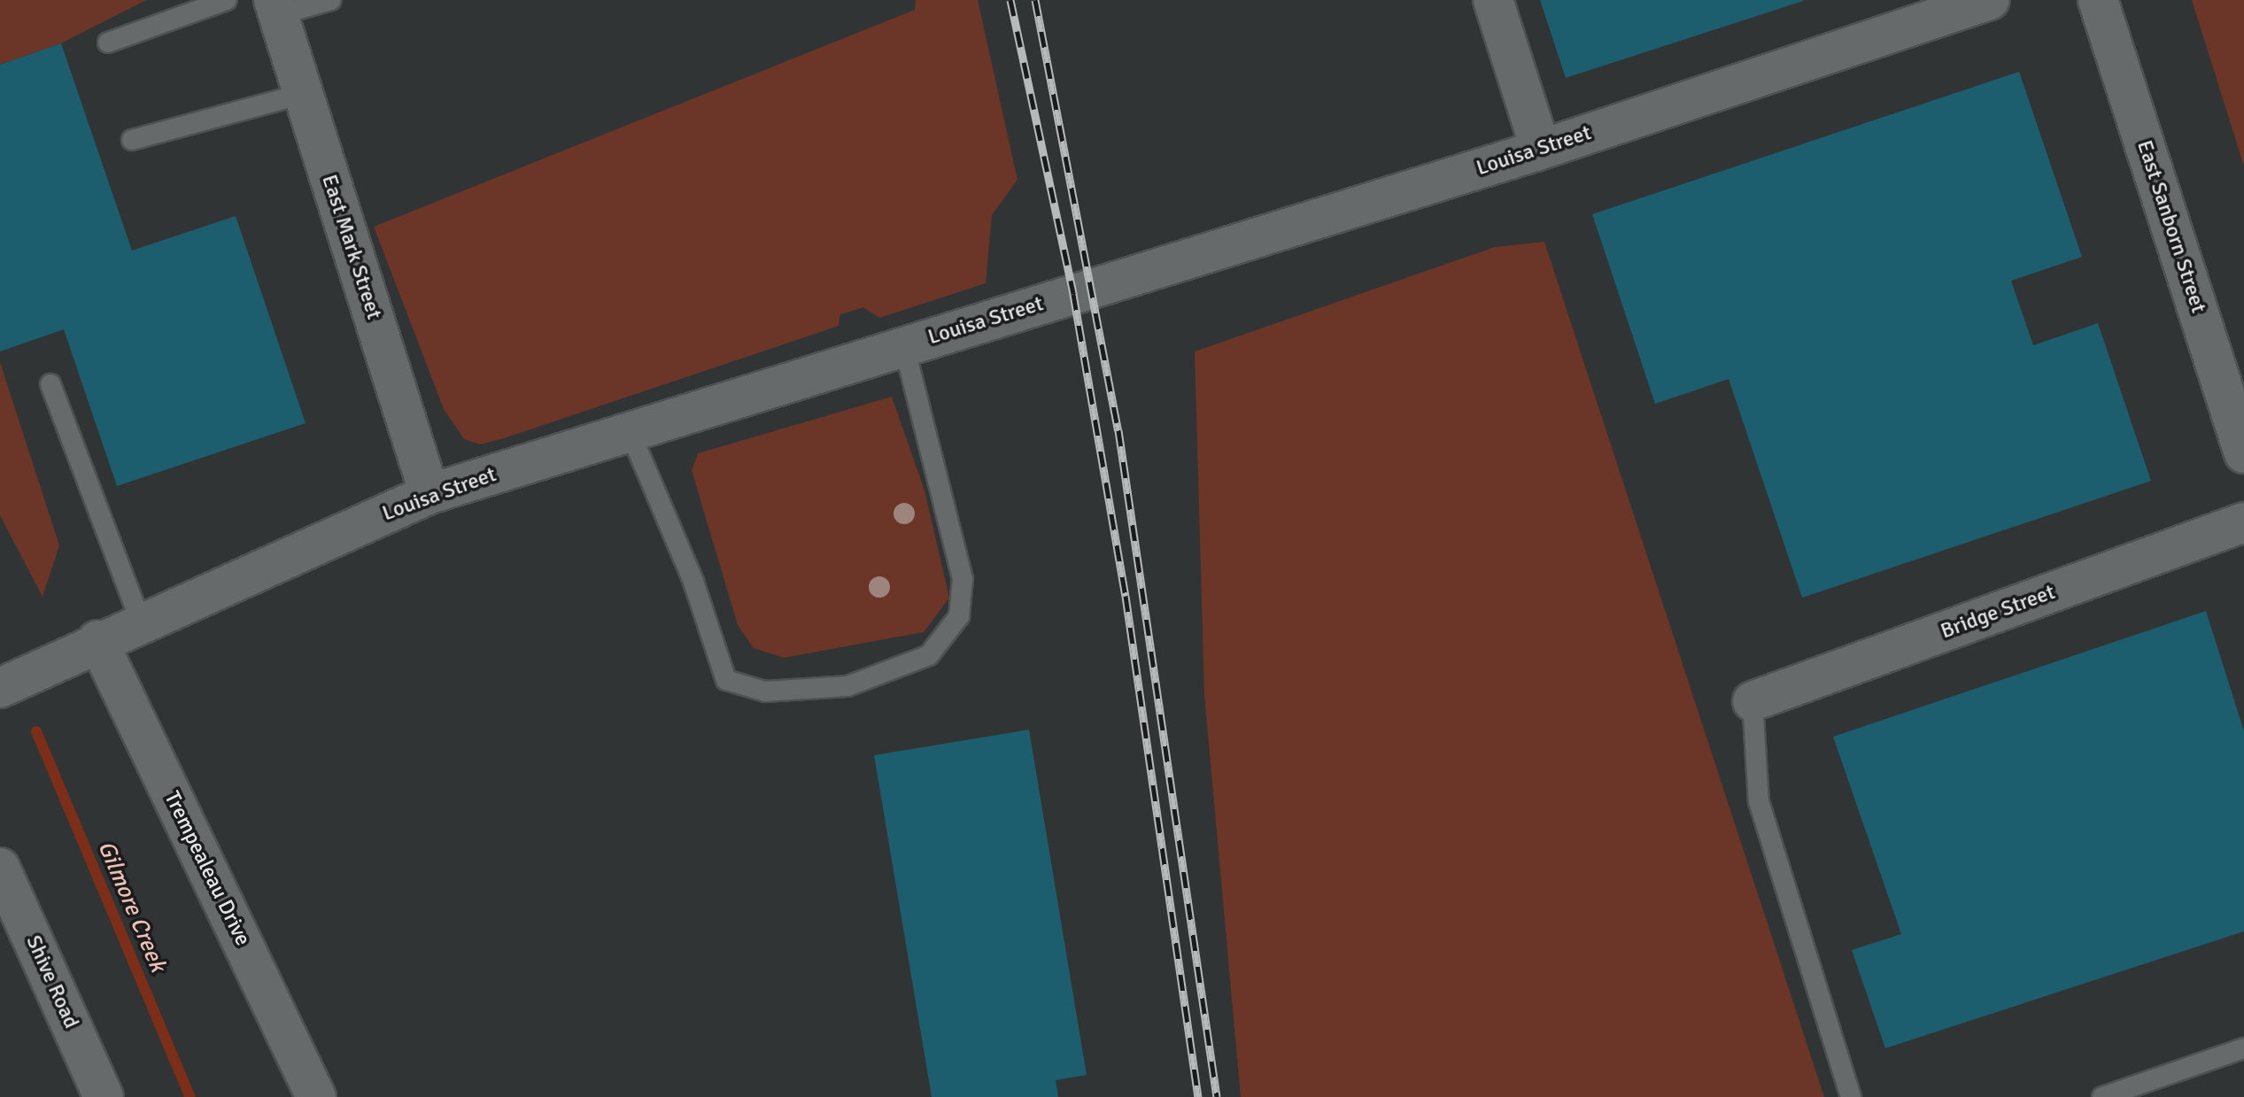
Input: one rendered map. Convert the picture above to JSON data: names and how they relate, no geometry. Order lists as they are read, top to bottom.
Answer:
{
  "streets": {
    "street": [
      "Louisa Street",
      "East Sanborn Street",
      "East Mark Street",
      "Bridge Street",
      "Trempealeau Drive",
      "Shive Road"
    ]
  },
  "crossings": [
    ["Louisa Street", "East Mark Street"],
    ["Louisa Street", "Trempealeau Drive"]
  ],
  "water": ["Gilmore Creek"]
}
